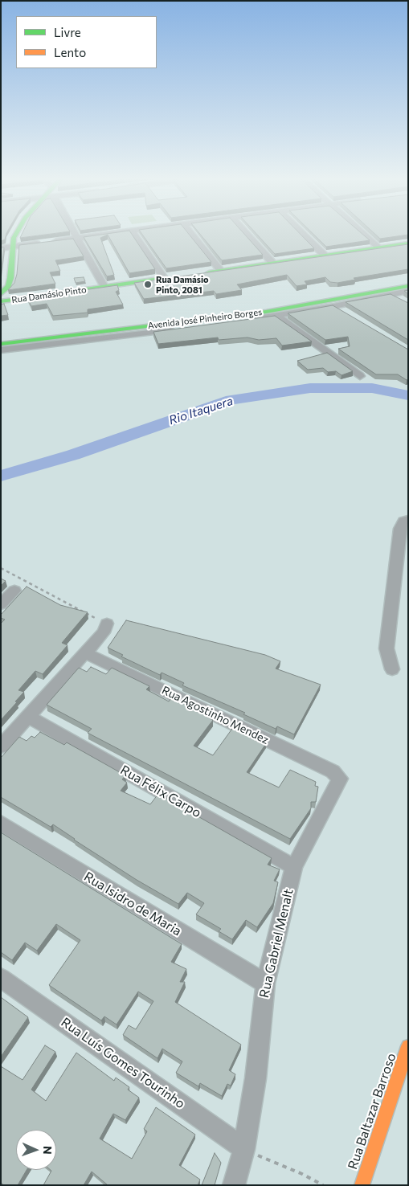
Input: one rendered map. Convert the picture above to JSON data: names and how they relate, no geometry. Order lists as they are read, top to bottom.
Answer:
{
  "streets": {
    "main road": ["Rua Damásio Pinto", "Avenida José Pinheiro Borges", "Rua Baltazar Barroso"],
    "street": [
      "Rua Agostinho Mendez",
      "Rua Félix Carpo",
      "Rua Isidro de Maria",
      "Rua Gabriel Menalt",
      "Rua Luís Gomes Tourinho"
    ]
  },
  "crossings": [
    ["Rua Agostinho Mendez", "Rua Gabriel Menalt"],
    ["Rua Félix Carpo", "Rua Gabriel Menalt"],
    ["Rua Isidro de Maria", "Rua Gabriel Menalt"],
    ["Rua Gabriel Menalt", "Rua Luís Gomes Tourinho"]
  ],
  "water": ["Rio Itaquera"],
  "places": ["Rua Damásio Pinto, 2081"],
  "legend": ["Livre", "Lento"],
  "north": "right"
}
